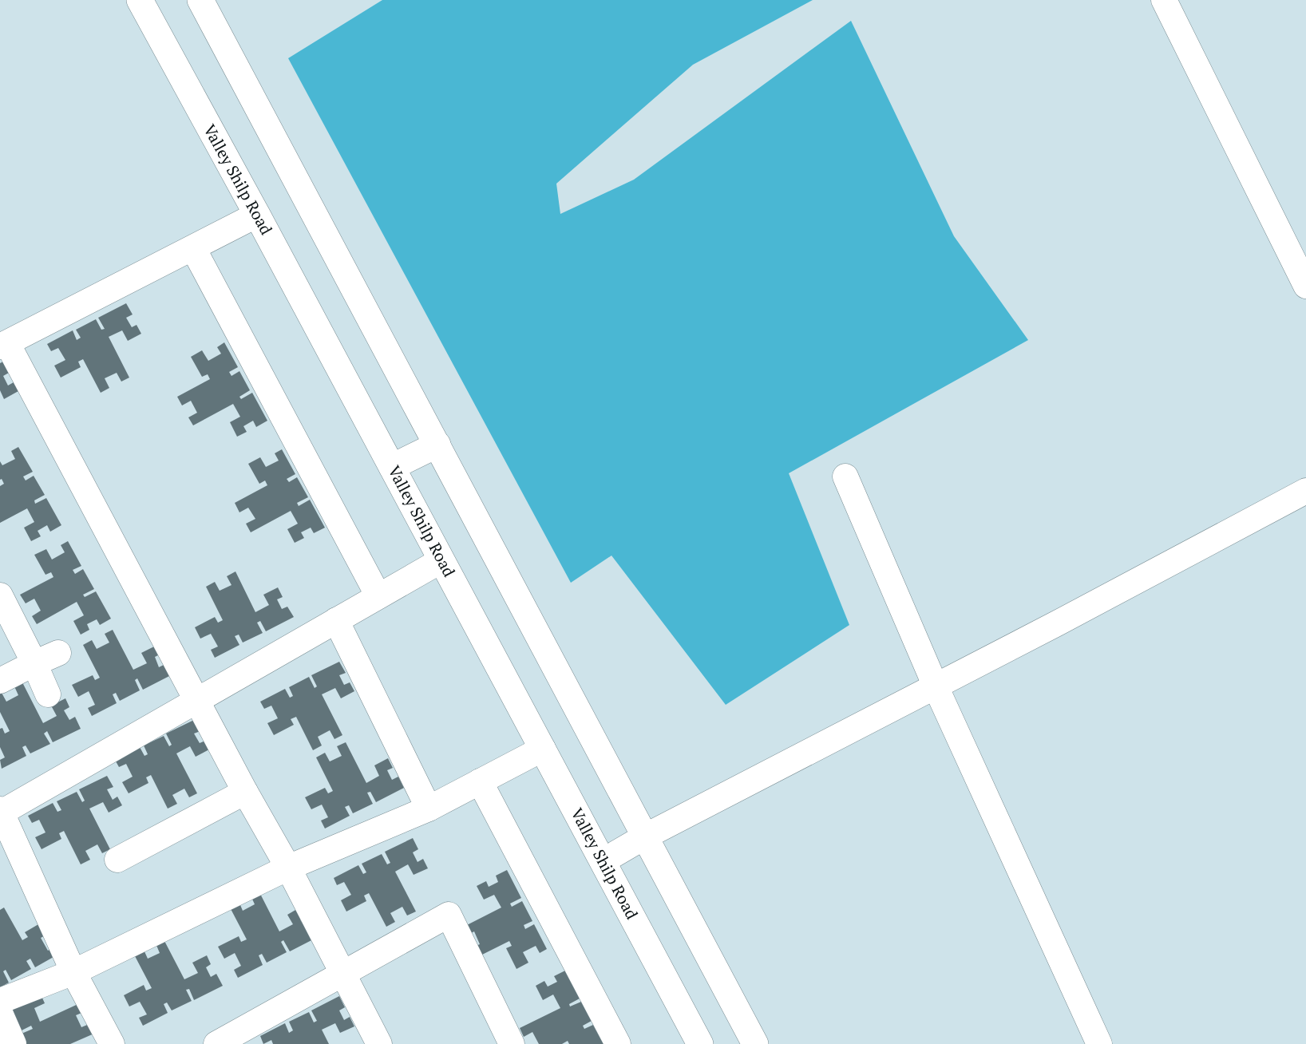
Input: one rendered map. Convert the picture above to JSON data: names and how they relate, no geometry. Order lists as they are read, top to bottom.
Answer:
{
  "streets": {
    "street": ["Valley Shilp Road"]
  }
}
